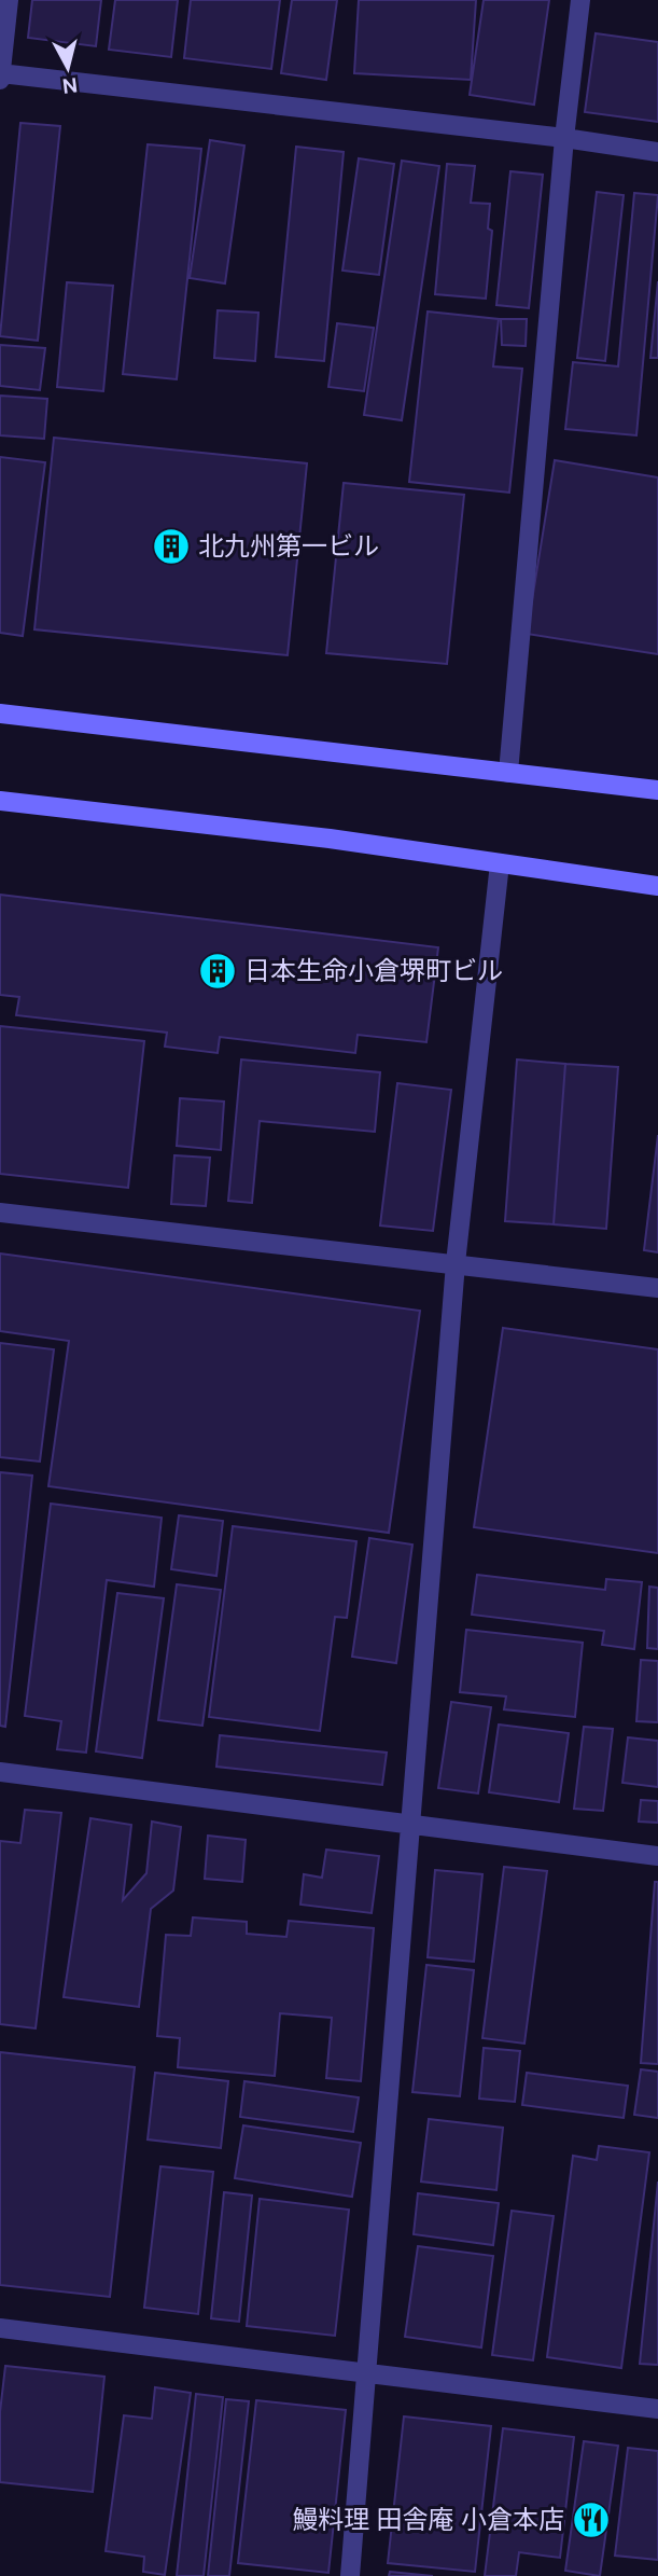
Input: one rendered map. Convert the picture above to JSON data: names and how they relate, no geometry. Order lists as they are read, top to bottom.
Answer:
{
  "places": {
    "building": ["北九州第一ビル", "日本生命小倉堺町ビル"],
    "restaurant": ["鰻料理 田舎庵 小倉本店"]
  },
  "north": "bottom"
}
